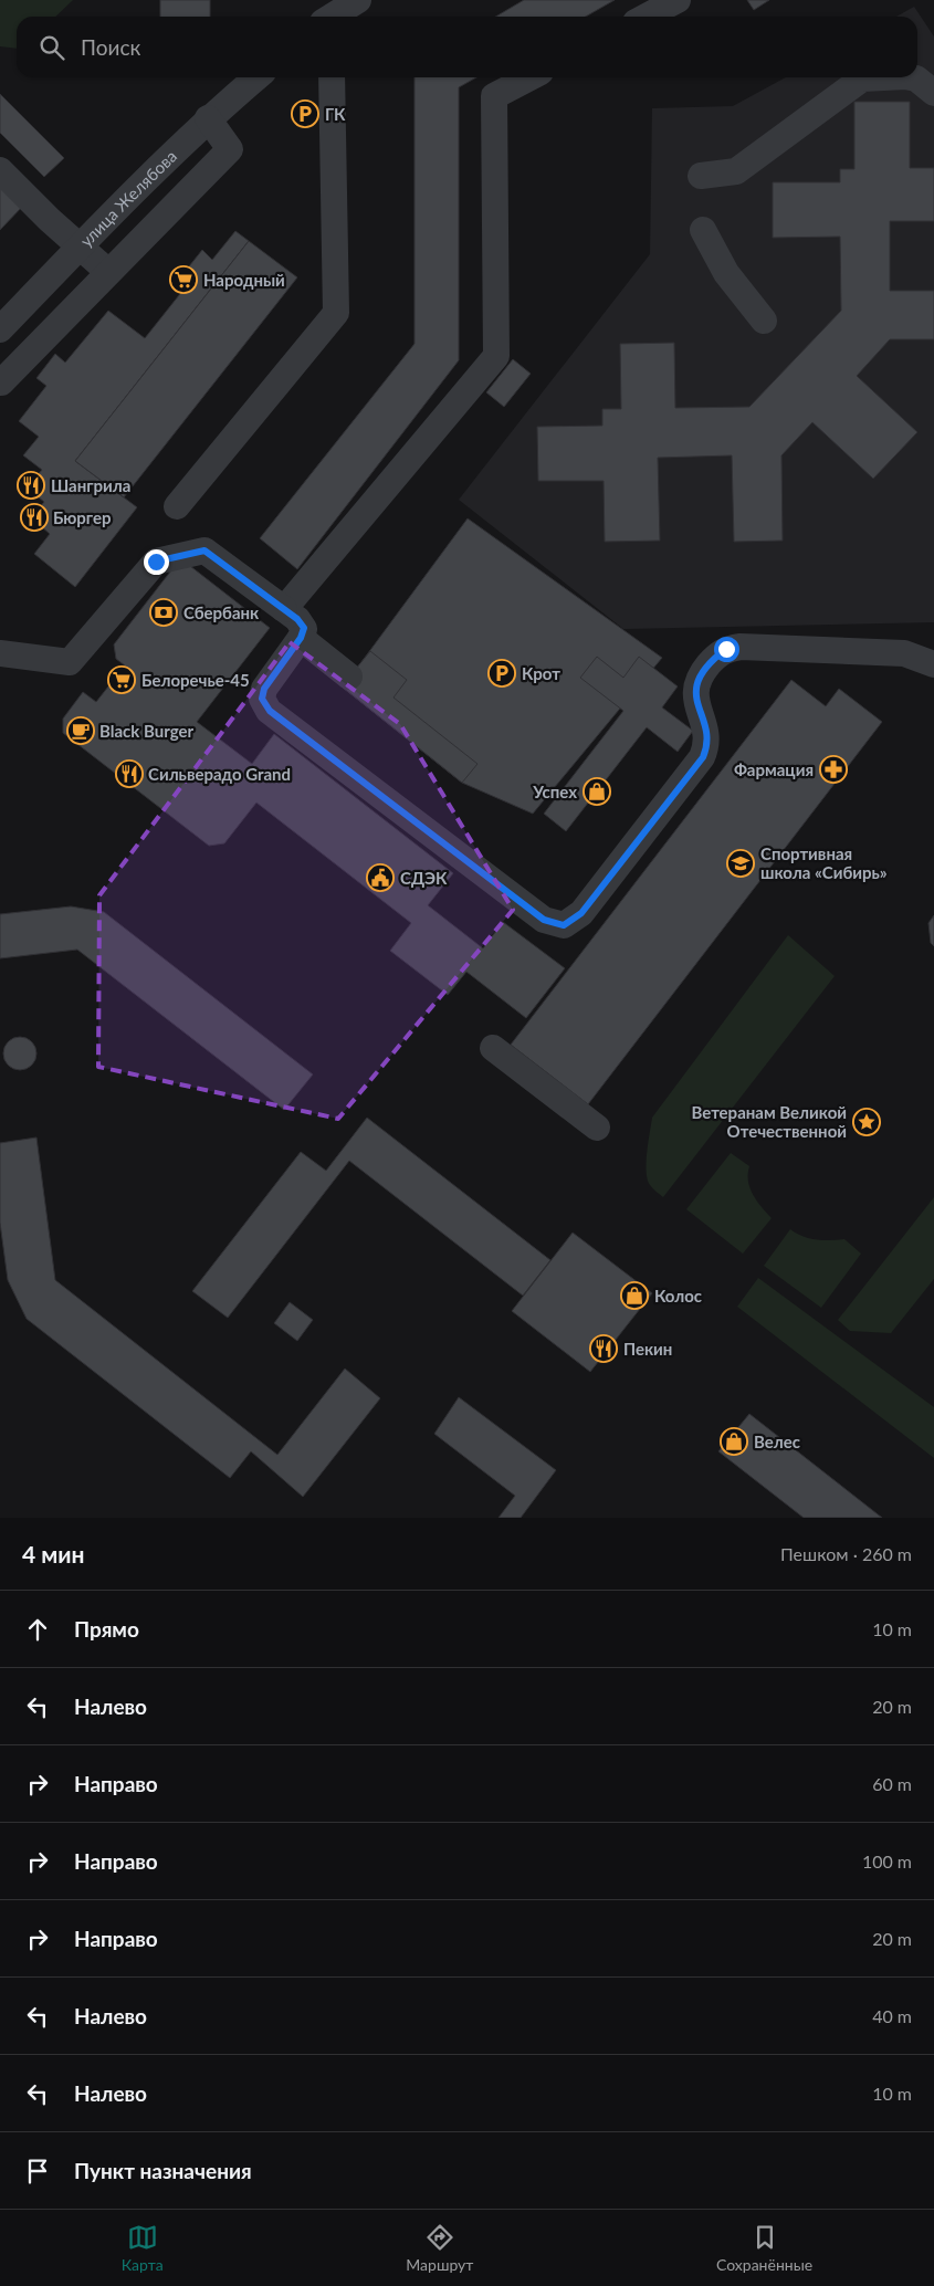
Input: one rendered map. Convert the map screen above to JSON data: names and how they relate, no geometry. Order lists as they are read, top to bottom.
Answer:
{
  "streets": {
    "street": ["улица Желябова"]
  },
  "places": {
    "parking": ["ГК", "Крот"],
    "supermarket": ["Народный", "Белоречье-45"],
    "restaurant": [
      "Шангрила",
      "Бюргер",
      "Сильверадо Grand",
      "Пекин"
    ],
    "bank": ["Сбербанк"],
    "cafe": ["Black Burger"],
    "pharmacy": ["Фармация"],
    "shop": ["Успех", "Колос", "Велес"],
    "school or university": ["Спортивная школа «Сибирь»"],
    "public building": ["СДЭК"],
    "place": ["Ветеранам Великой Отечественной"]
  },
  "page": {
    "search": "Поиск",
    "heading": ["4 мин", "Пешком · 260 m"],
    "list": [
      ["Прямо", "10 m"],
      ["Налево", "20 m"],
      ["Направо", "60 m"],
      ["Направо", "100 m"],
      ["Направо", "20 m"],
      ["Налево", "40 m"],
      ["Налево", "10 m"],
      "Пункт назначения"
    ],
    "nav": ["Карта", "Маршрут", "Сохранённые"]
  }
}
